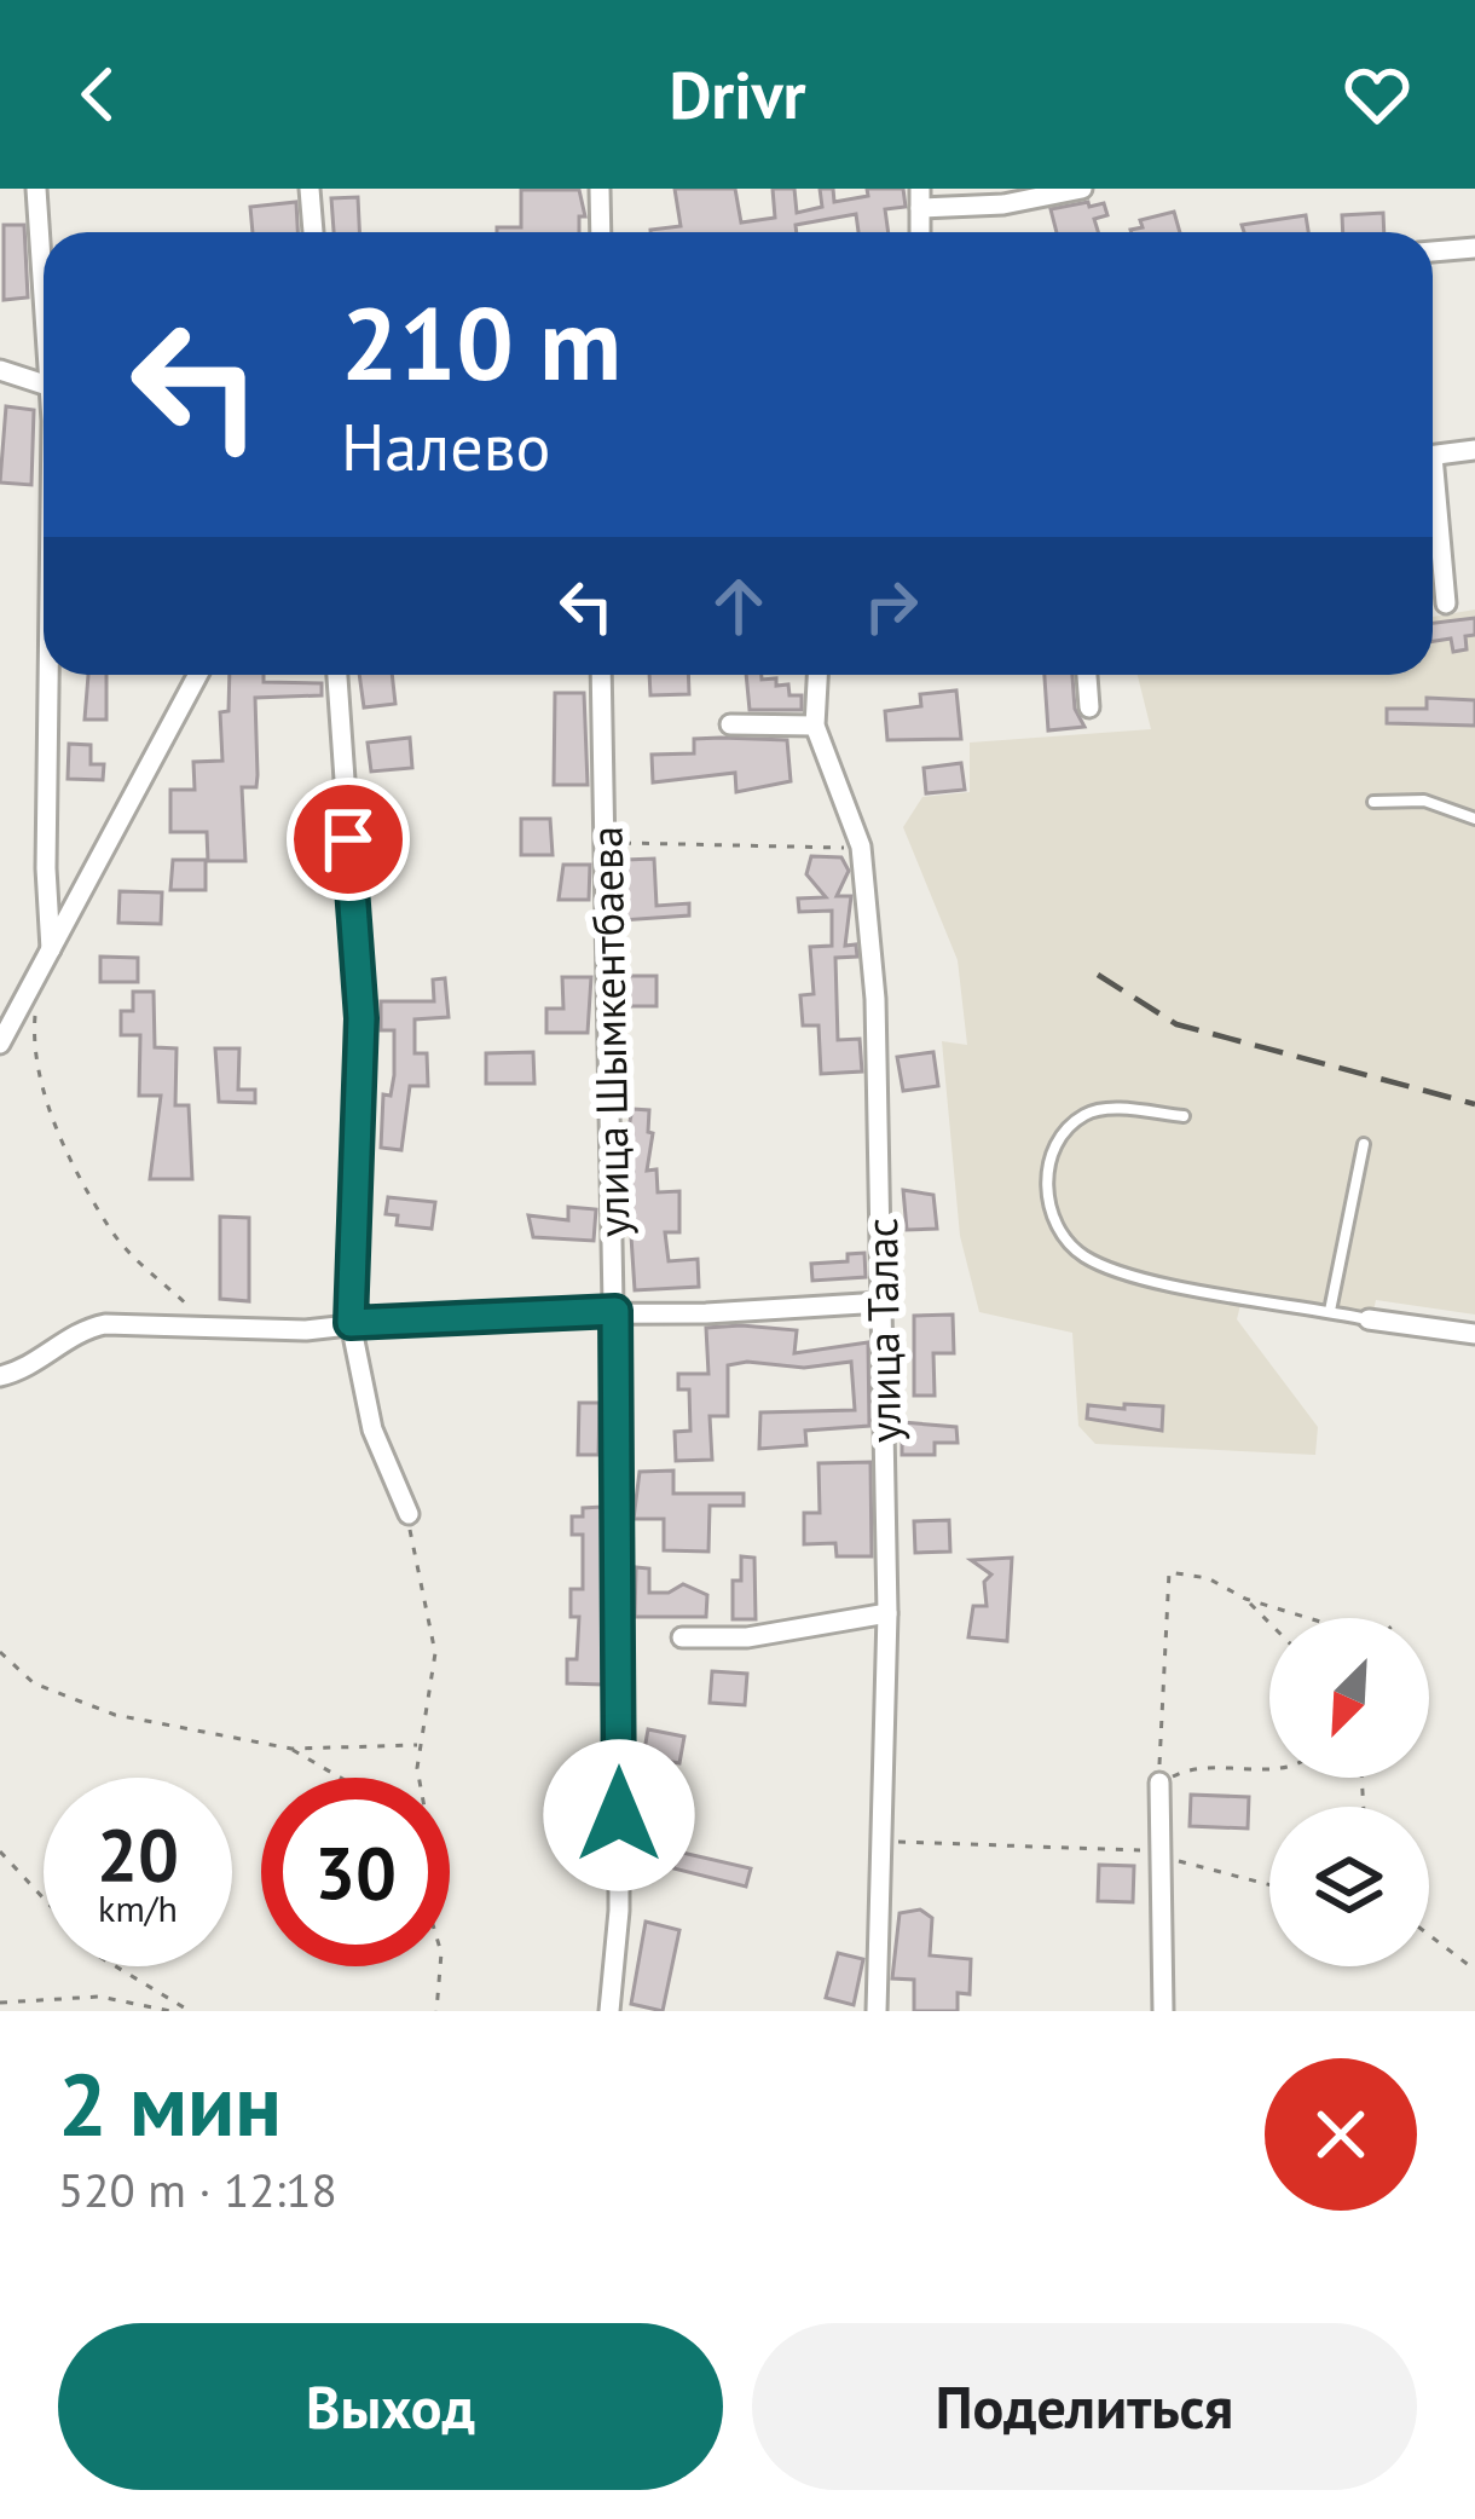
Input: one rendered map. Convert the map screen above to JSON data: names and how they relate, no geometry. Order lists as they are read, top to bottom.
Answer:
{
  "streets": {
    "street": ["улица Шымкентбаева", "улица Талас"]
  },
  "north": "bottom left",
  "page": {
    "header": "Drivr",
    "turn": ["210 m", "Налево"],
    "speed": "20 km/h",
    "limit": "30",
    "heading": ["2 мин", "520 m · 12:18"],
    "buttons": ["Выход", "Поделиться"]
  }
}
